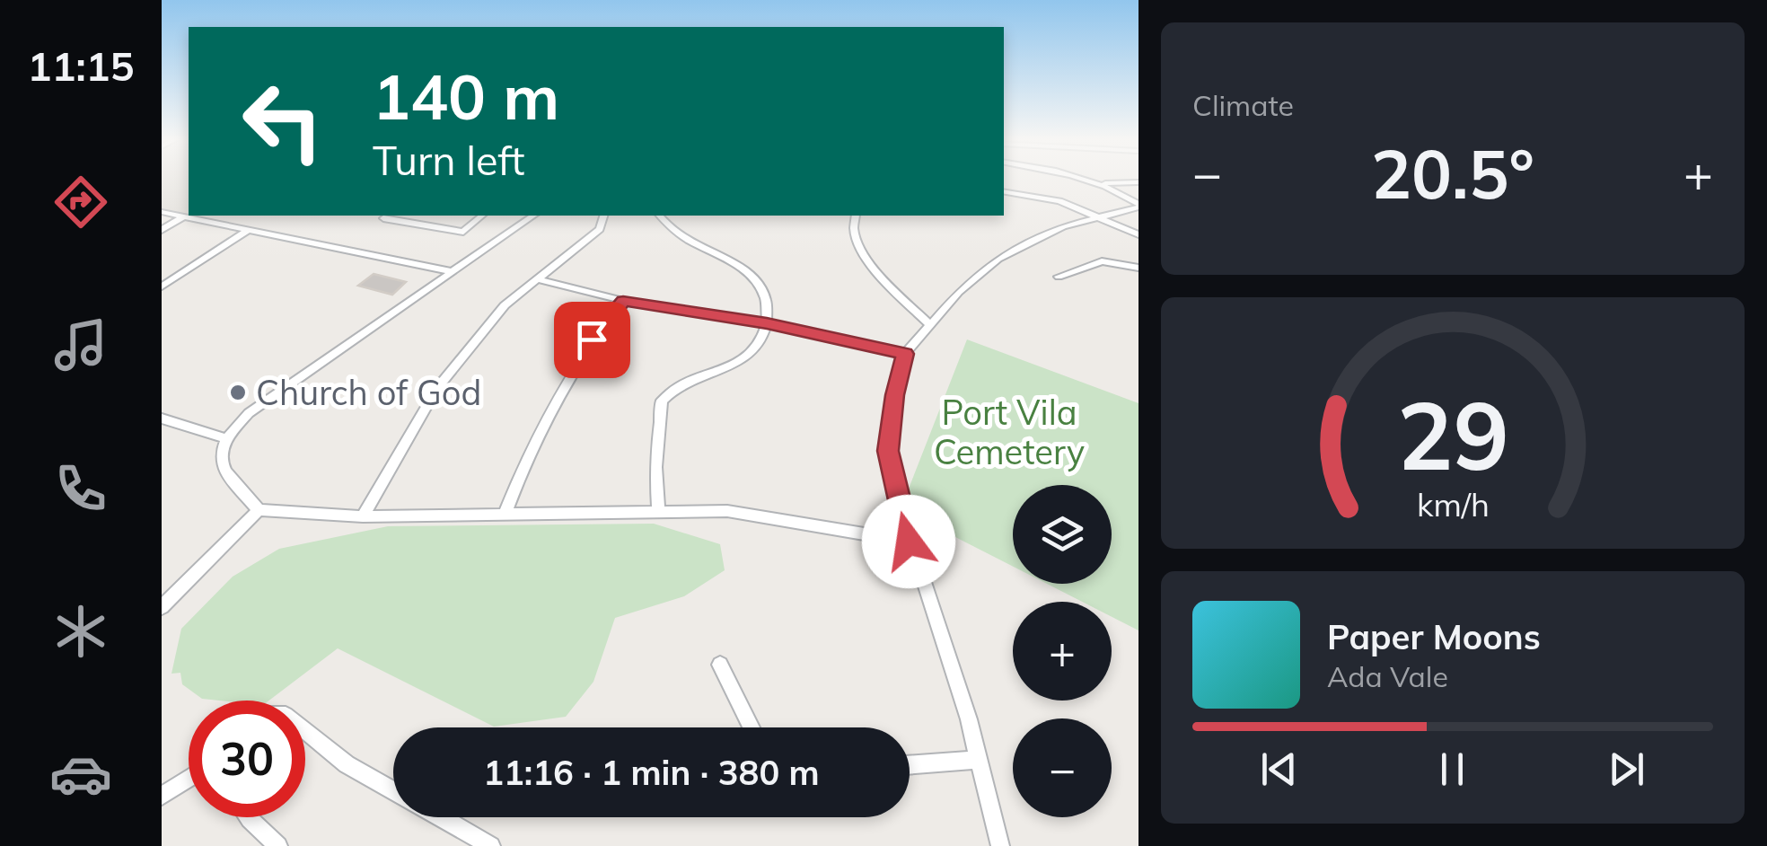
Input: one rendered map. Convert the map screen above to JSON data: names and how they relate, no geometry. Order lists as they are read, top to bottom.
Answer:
{
  "parks": ["Port Vila Cemetery"],
  "places": ["Church of God"],
  "page": {
    "tabs": "11:15",
    "tile": "Climate",
    "turn": ["140 m", "Turn left"],
    "heat": ["−", "20.5°", "+"],
    "map_buttons": ["+", "−"],
    "song": ["Paper Moons", "Ada Vale"],
    "limit": "30",
    "trip": "11:16 · 1 min · 380 m",
    "gauge": ["29", "km/h"]
  }
}
